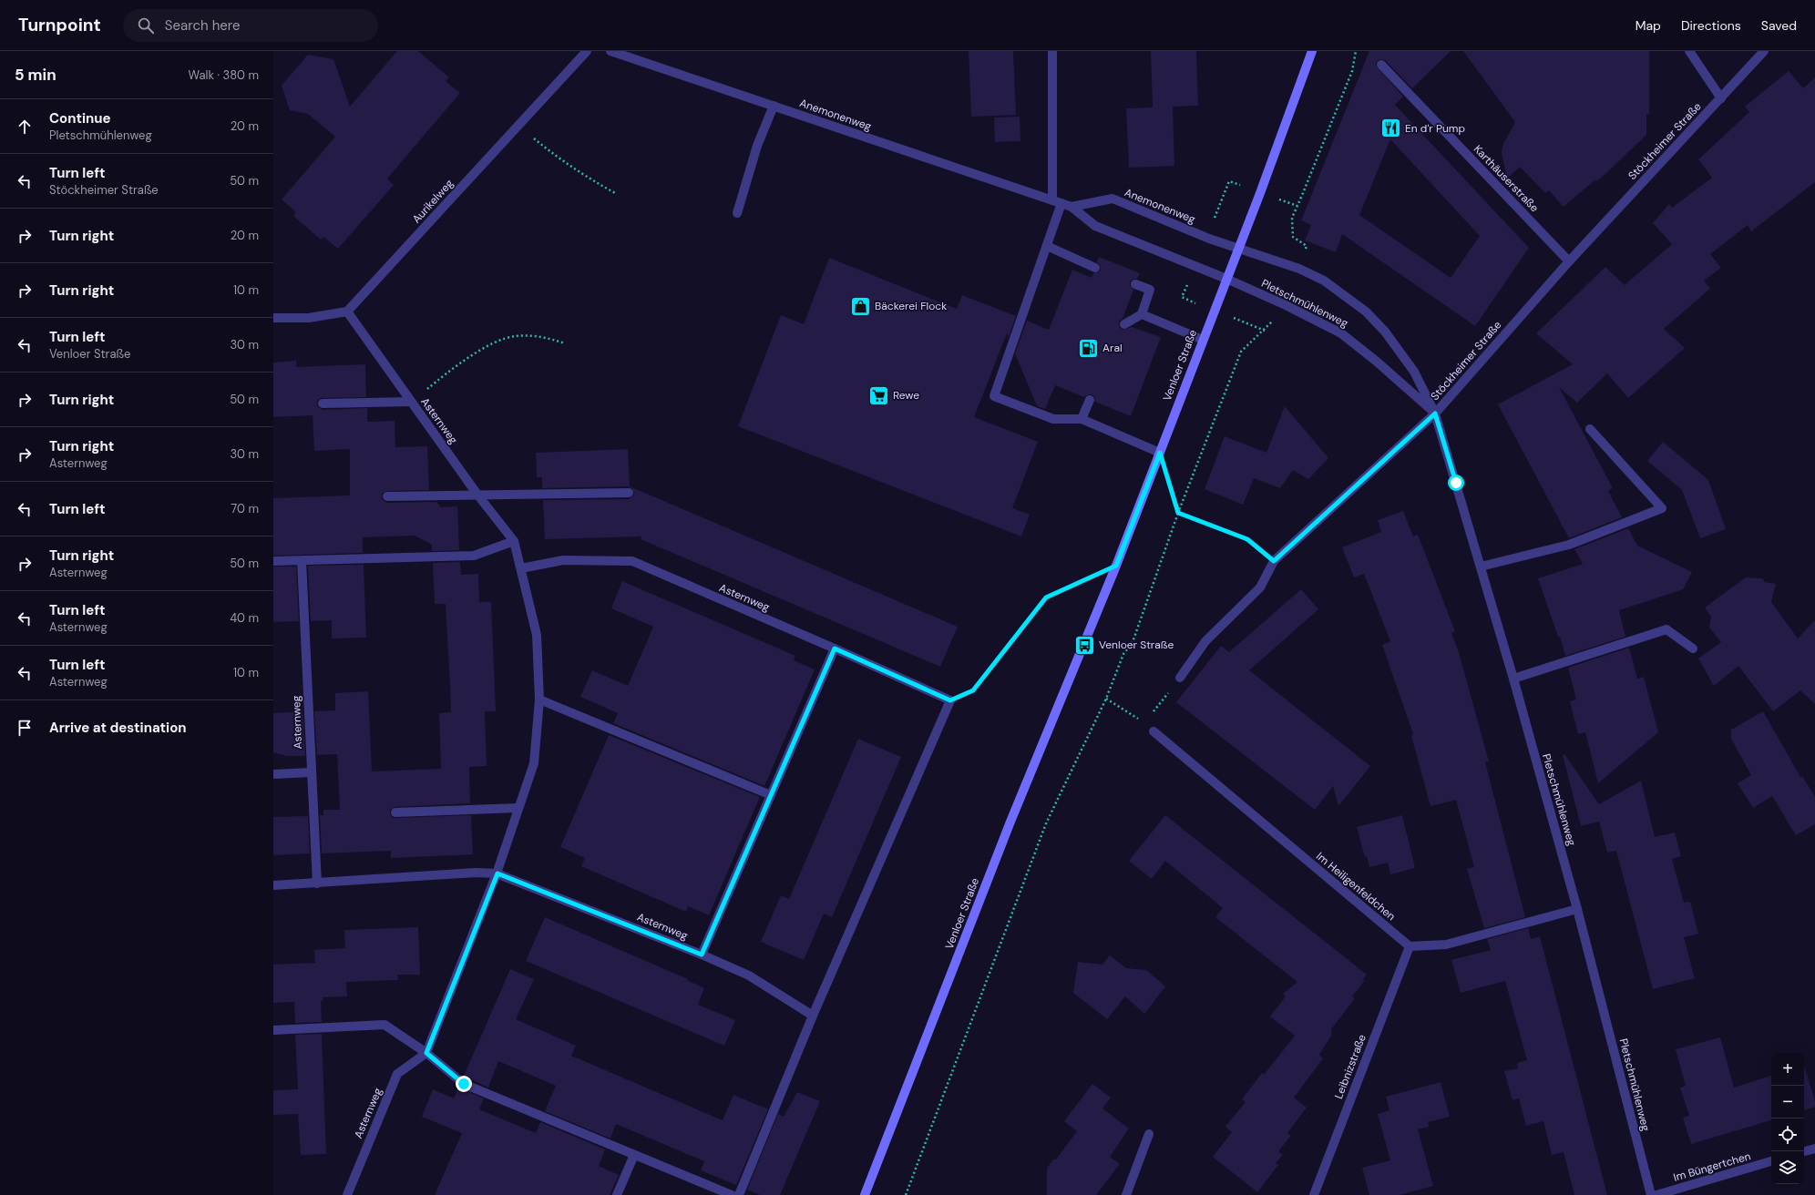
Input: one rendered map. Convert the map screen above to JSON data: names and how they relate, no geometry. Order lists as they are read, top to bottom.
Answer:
{
  "streets": {
    "main road": ["Venloer Straße"],
    "street": [
      "Anemonenweg",
      "Stöckheimer Straße",
      "Karthäuserstraße",
      "Aurikelweg",
      "Pletschmühlenweg",
      "Asternweg",
      "Im Heiligenfeldchen",
      "Leibnizstraße",
      "Im Büngertchen"
    ]
  },
  "crossings": [
    ["Anemonenweg", "Pletschmühlenweg"],
    ["Anemonenweg", "Venloer Straße"],
    ["Stöckheimer Straße", "Karthäuserstraße"],
    ["Stöckheimer Straße", "Pletschmühlenweg"],
    ["Aurikelweg", "Asternweg"],
    ["Pletschmühlenweg", "Venloer Straße"],
    ["Im Heiligenfeldchen", "Leibnizstraße"]
  ],
  "places": {
    "restaurant": ["En d'r Pump"],
    "shop": ["Bäckerei Flock"],
    "fuel station": ["Aral"],
    "supermarket": ["Rewe"],
    "bus stop": ["Venloer Straße"]
  },
  "page": {
    "header": "Turnpoint",
    "search": "Search here",
    "nav": ["Map", "Directions", "Saved"],
    "heading": ["5 min", "Walk · 380 m"],
    "list": [
      ["Continue", "Pletschmühlenweg", "20 m"],
      ["Turn left", "Stöckheimer Straße", "50 m"],
      ["Turn right", "20 m"],
      ["Turn right", "10 m"],
      ["Turn left", "Venloer Straße", "30 m"],
      ["Turn right", "50 m"],
      ["Turn right", "Asternweg", "30 m"],
      ["Turn left", "70 m"],
      ["Turn right", "Asternweg", "50 m"],
      ["Turn left", "Asternweg", "40 m"],
      ["Turn left", "Asternweg", "10 m"],
      "Arrive at destination"
    ],
    "map_buttons": ["+", "−"]
  }
}
